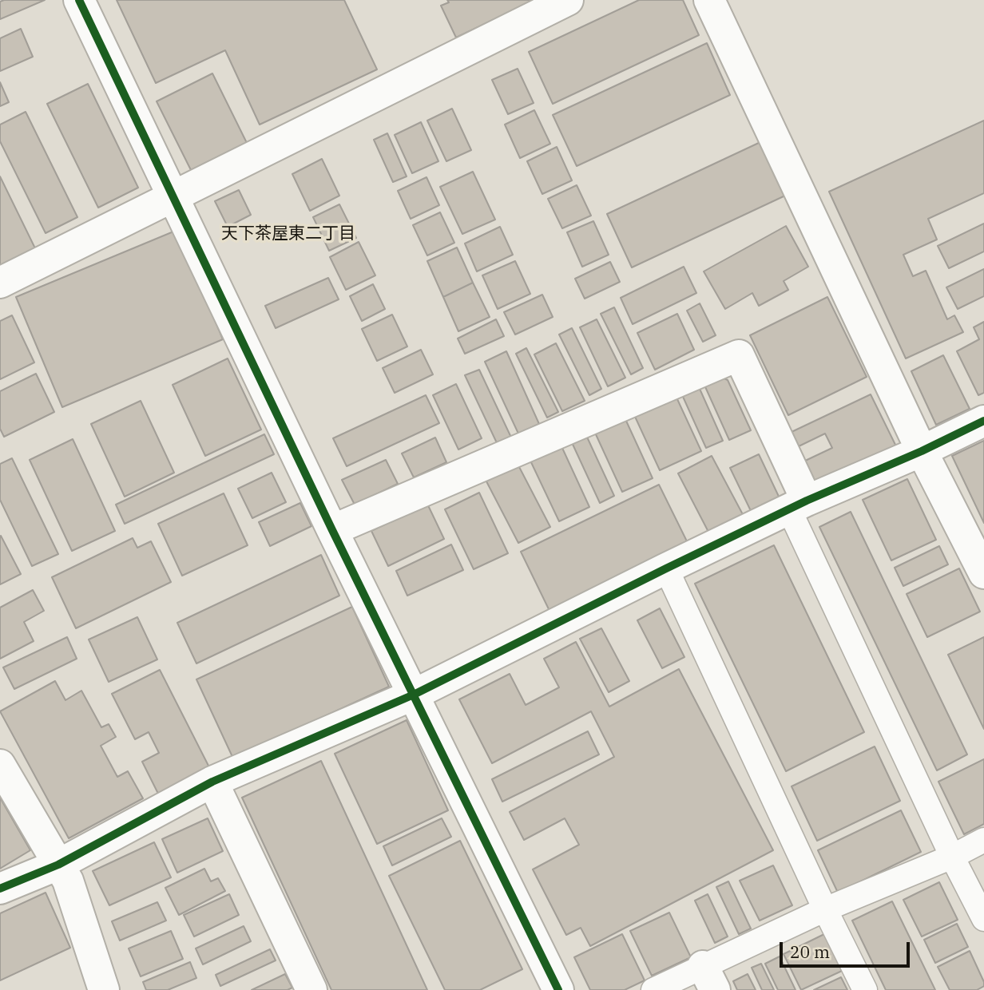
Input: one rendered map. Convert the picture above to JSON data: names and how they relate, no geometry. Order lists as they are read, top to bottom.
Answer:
{
  "districts": ["天下茶屋東二丁目"],
  "scale_bar": "20 m"
}
